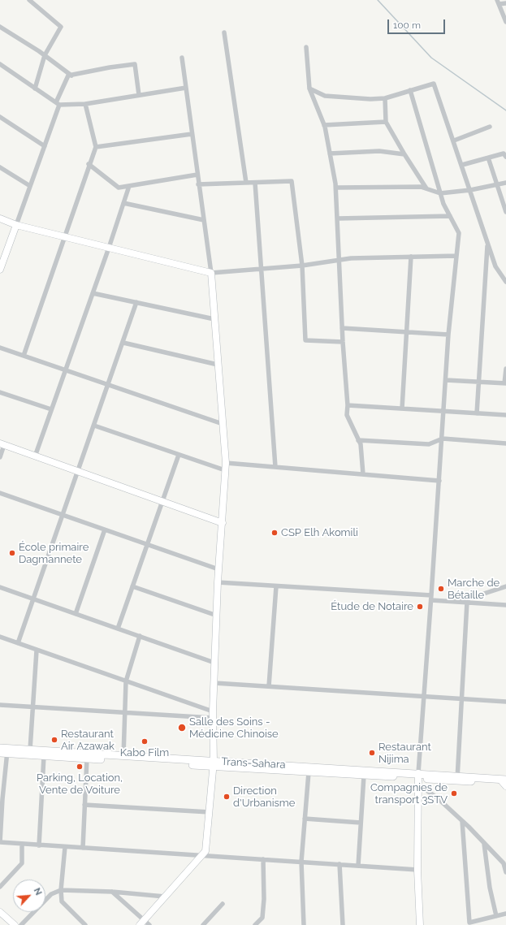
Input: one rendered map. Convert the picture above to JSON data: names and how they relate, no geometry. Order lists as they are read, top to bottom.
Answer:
{
  "streets": {
    "main road": ["Trans-Sahara"]
  },
  "places": [
    "CSP Elh Akomili",
    "École primaire Dagmannete",
    "Marche de Bétaille",
    "Étude de Notaire",
    "Salle des Soins - Médicine Chinoise",
    "Restaurant Air Azawak",
    "Kabo Film",
    "Restaurant Nijima",
    "Parking, Location, Vente de Voiture",
    "Compagnies de transport 3STV",
    "Direction d'Urbanisme"
  ],
  "scale_bar": "100 m",
  "north": "top right"
}
